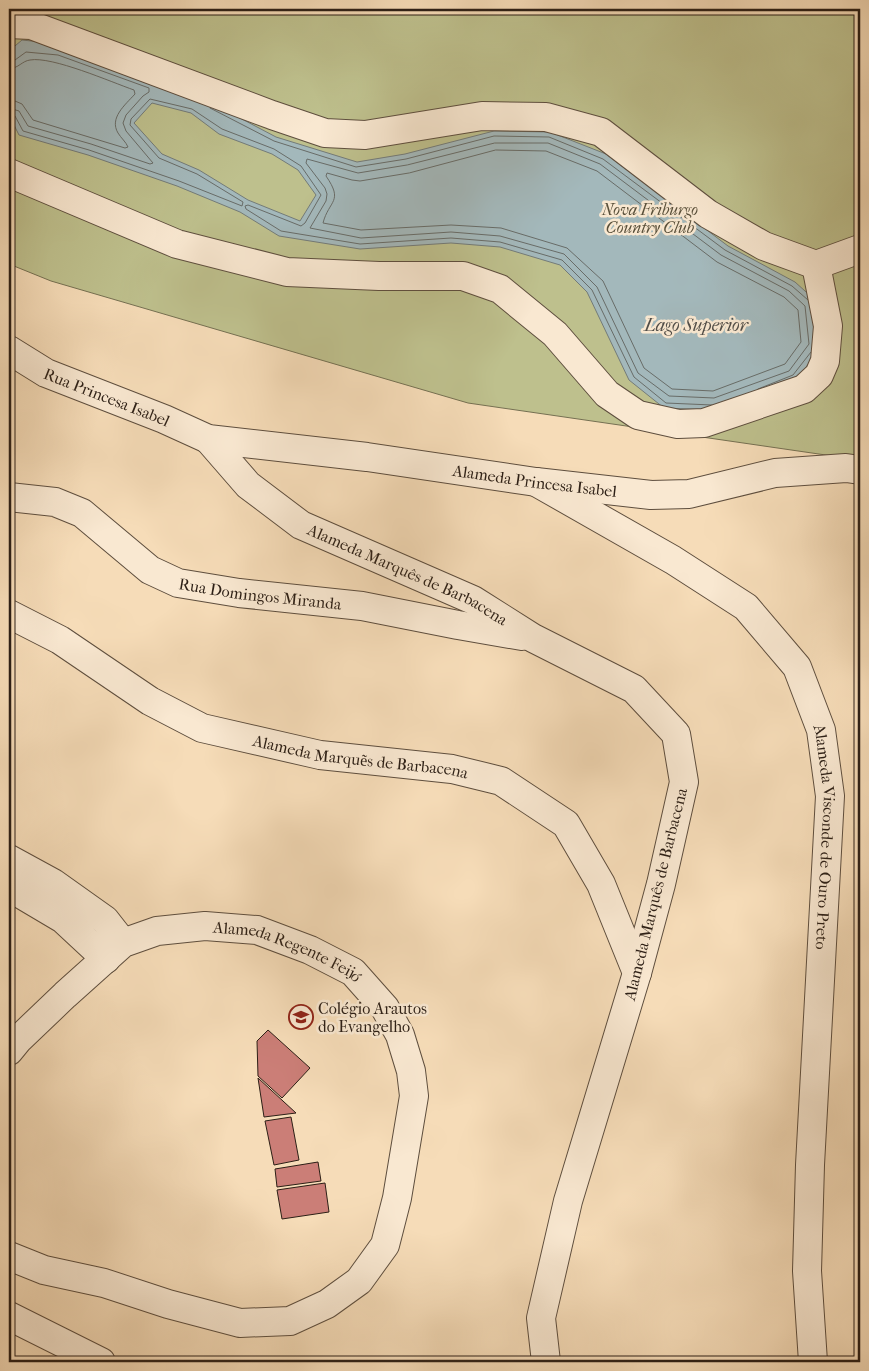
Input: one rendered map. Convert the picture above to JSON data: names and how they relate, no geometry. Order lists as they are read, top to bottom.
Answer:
{
  "streets": {
    "street": [
      "Rua Princesa Isabel",
      "Alameda Princesa Isabel",
      "Alameda Marquês de Barbacena",
      "Rua Domingos Miranda",
      "Alameda Marquẽs de Barbacena",
      "Alameda Visconde de Ouro Preto",
      "Alameda Regente Feijó"
    ]
  },
  "crossings": [
    ["Rua Princesa Isabel", "Alameda Princesa Isabel"],
    ["Rua Princesa Isabel", "Alameda Marquês de Barbacena"],
    ["Alameda Princesa Isabel", "Alameda Marquês de Barbacena"],
    ["Alameda Princesa Isabel", "Alameda Visconde de Ouro Preto"],
    ["Alameda Marquês de Barbacena", "Rua Domingos Miranda"],
    ["Alameda Marquês de Barbacena", "Alameda Marquẽs de Barbacena"]
  ],
  "water": ["Lago Superior"],
  "parks": ["Nova Friburgo Country Club"],
  "places": {
    "school or university": ["Colégio Arautos do Evangelho"]
  }
}
